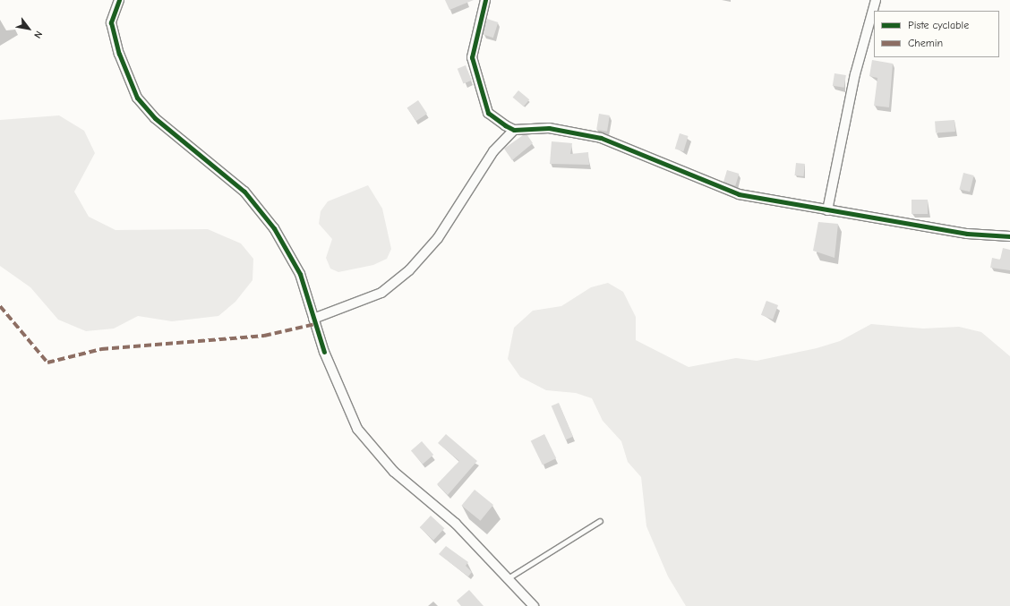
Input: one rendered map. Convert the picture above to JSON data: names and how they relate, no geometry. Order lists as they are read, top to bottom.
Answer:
{
  "legend": ["Piste cyclable", "Chemin"],
  "north": "bottom right"
}
